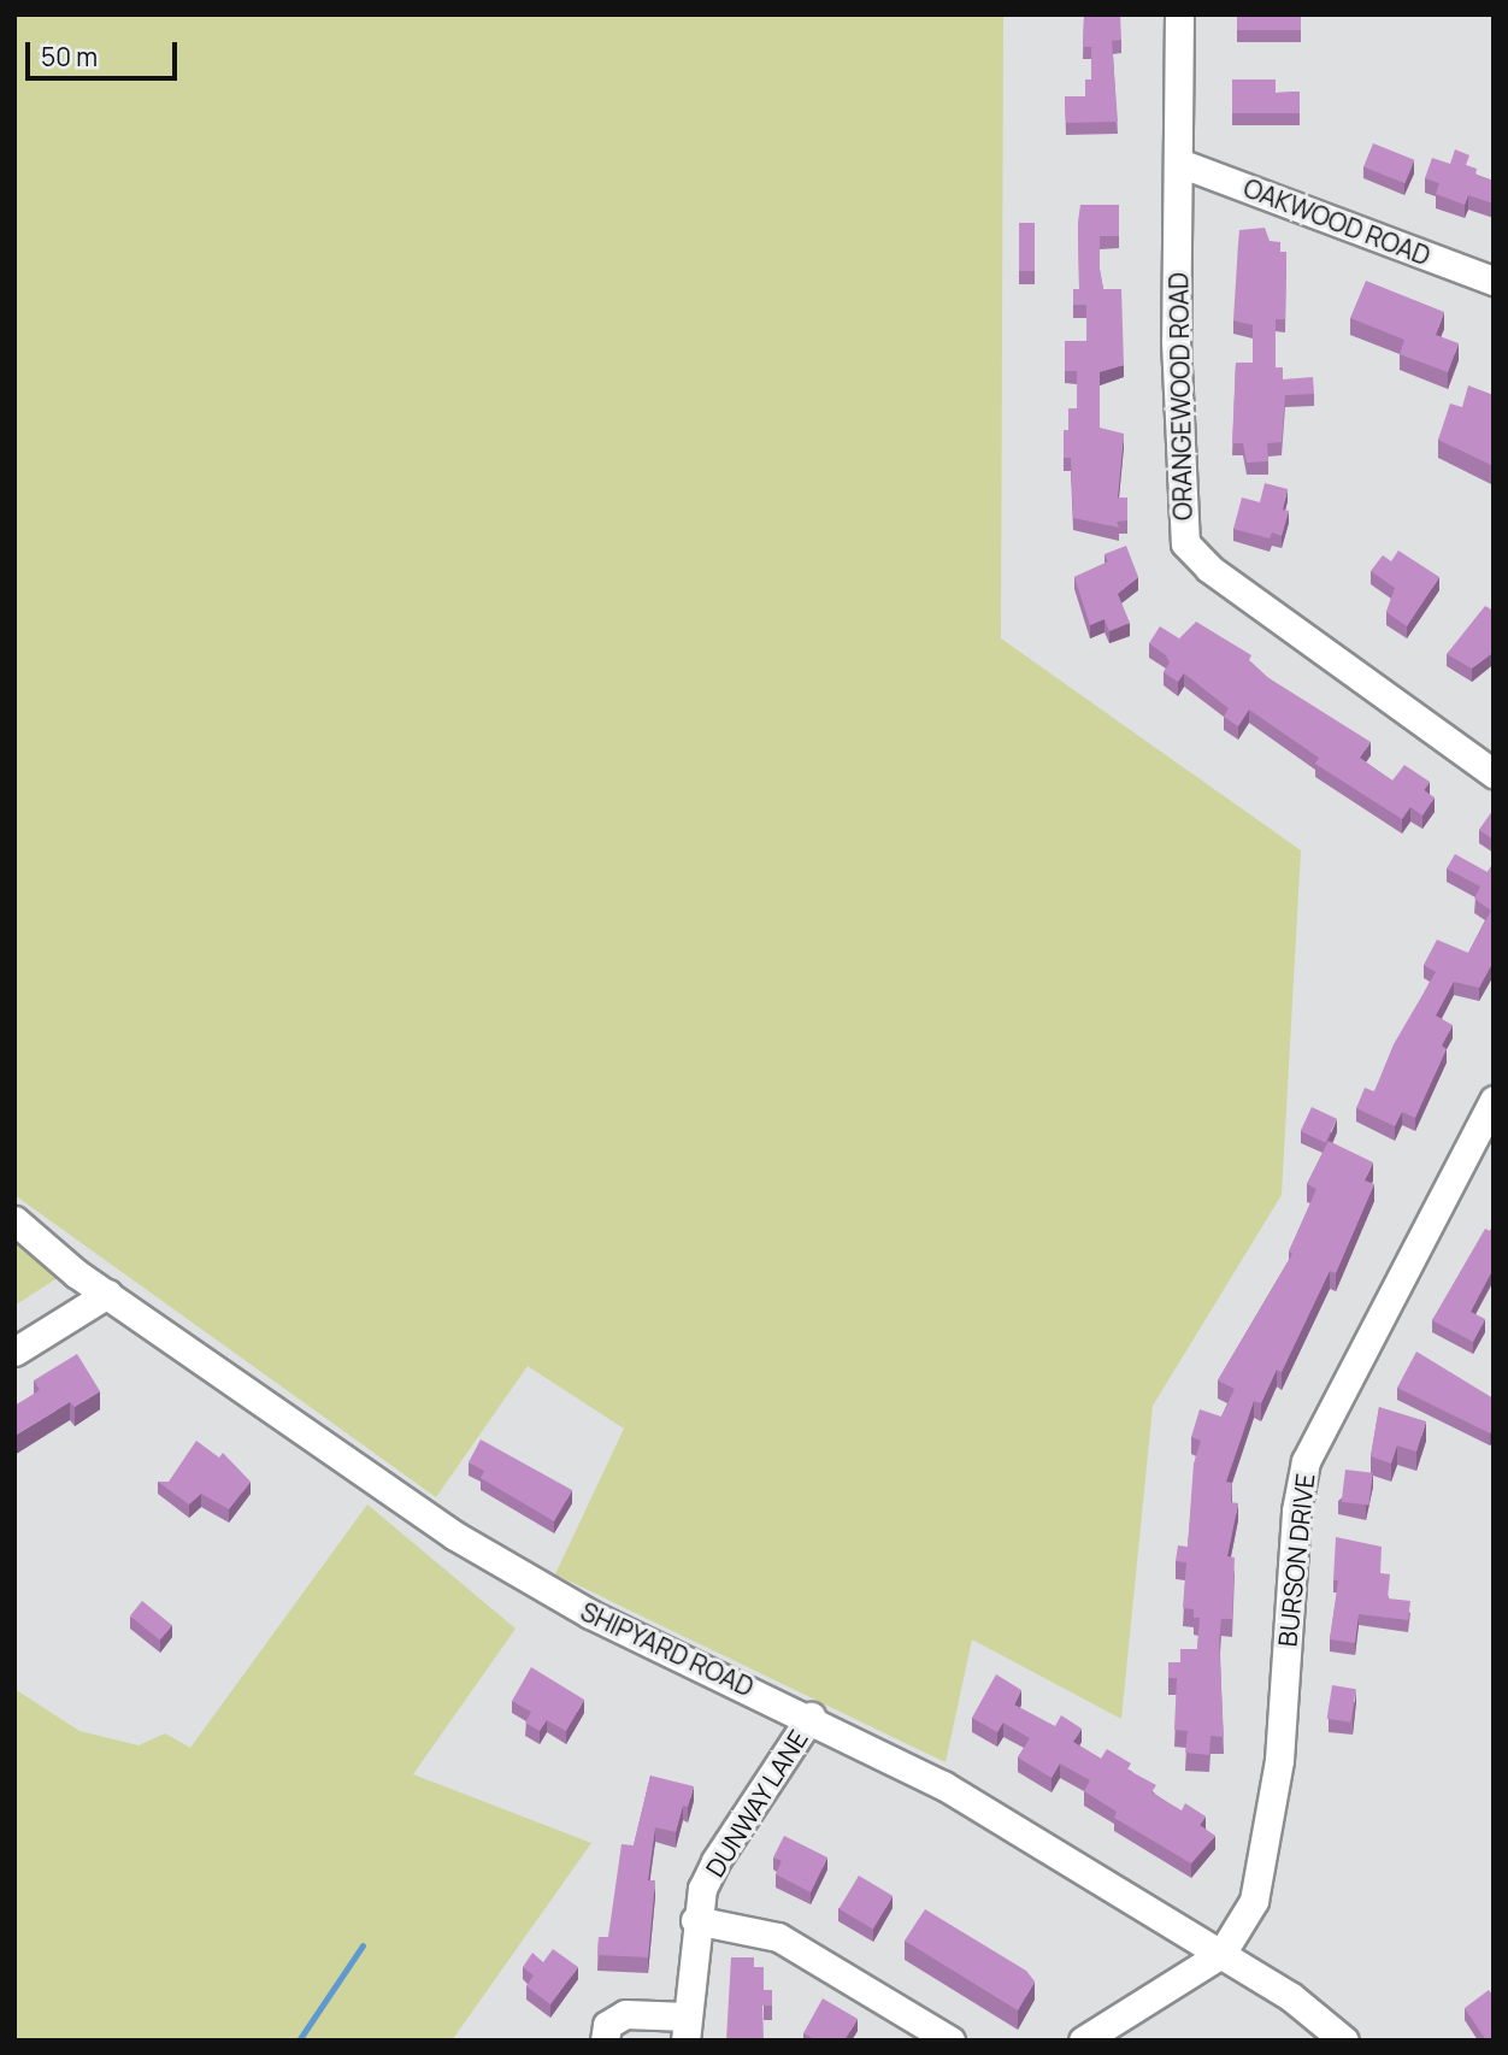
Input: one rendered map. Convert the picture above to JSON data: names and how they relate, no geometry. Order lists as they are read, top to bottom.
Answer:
{
  "streets": {
    "street": [
      "OAKWOOD ROAD",
      "ORANGEWOOD ROAD",
      "BURSON DRIVE",
      "SHIPYARD ROAD",
      "DUNWAY LANE"
    ]
  },
  "crossings": [
    ["OAKWOOD ROAD", "ORANGEWOOD ROAD"],
    ["BURSON DRIVE", "SHIPYARD ROAD"],
    ["SHIPYARD ROAD", "DUNWAY LANE"]
  ],
  "scale_bar": "50 m"
}
